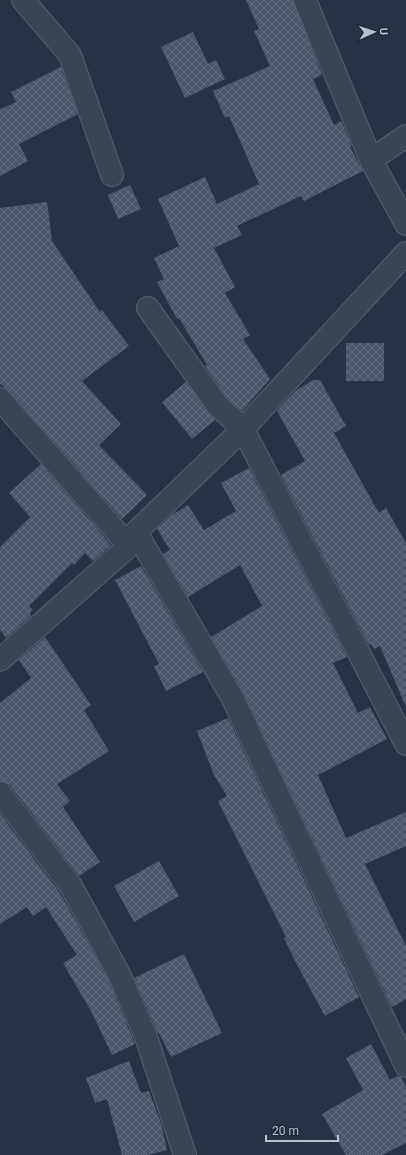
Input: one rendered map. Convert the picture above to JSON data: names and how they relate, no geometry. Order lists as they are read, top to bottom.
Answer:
{
  "scale_bar": "20 m",
  "north": "right"
}
